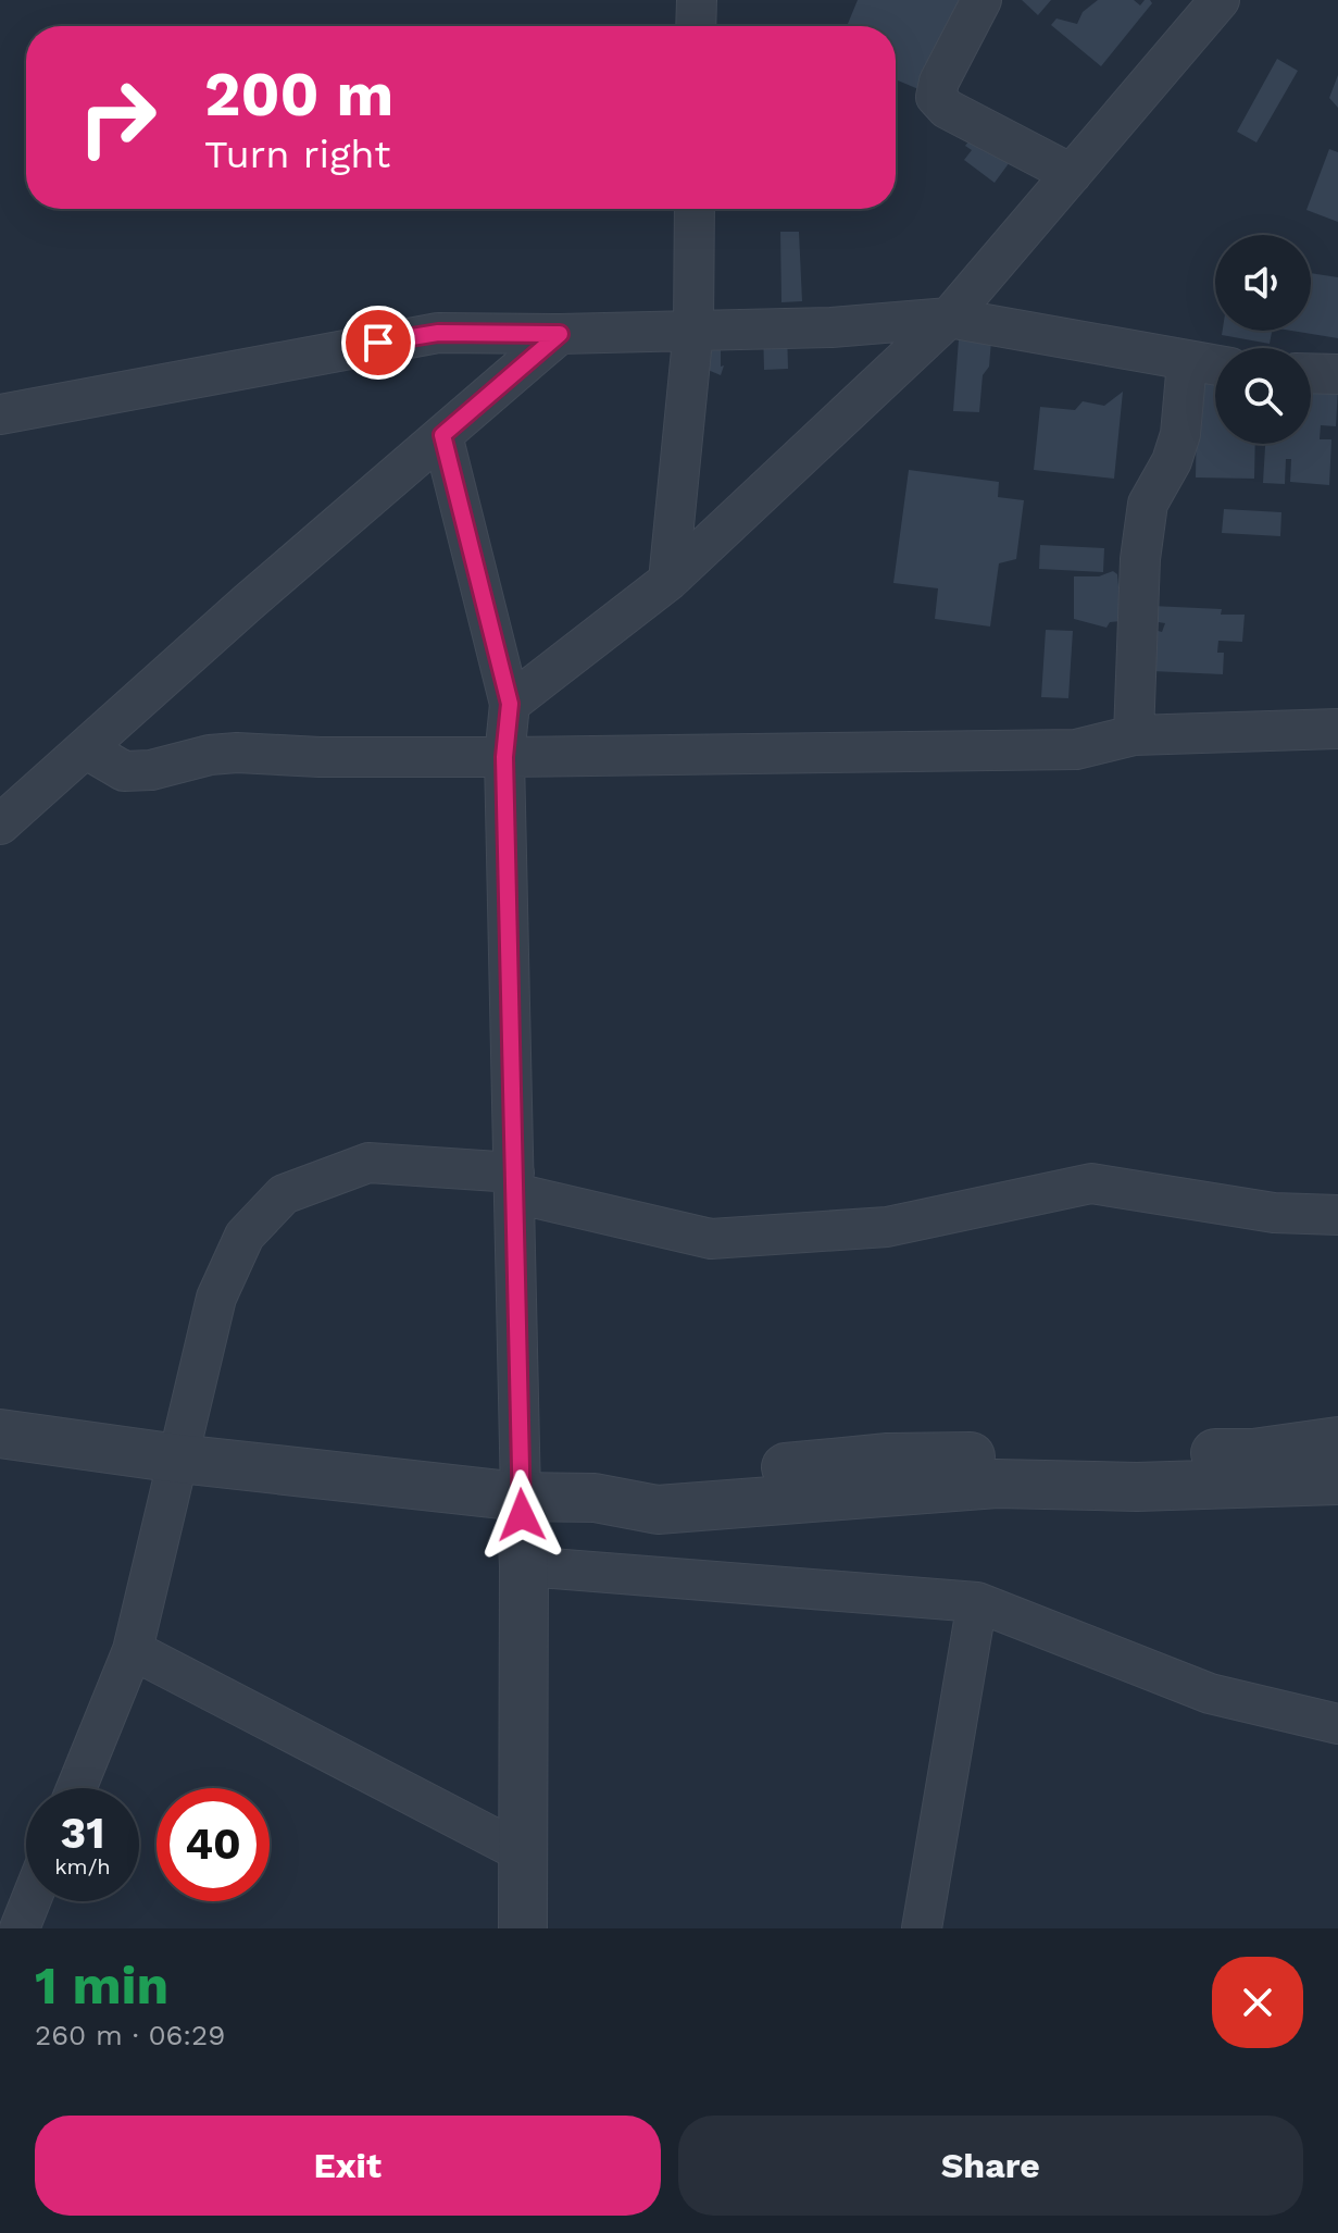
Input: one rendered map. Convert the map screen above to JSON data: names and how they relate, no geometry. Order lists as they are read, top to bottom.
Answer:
{
  "page": {
    "turn": ["200 m", "Turn right"],
    "speed": "31 km/h",
    "limit": "40",
    "heading": ["1 min", "260 m · 06:29"],
    "buttons": ["Exit", "Share"]
  }
}
